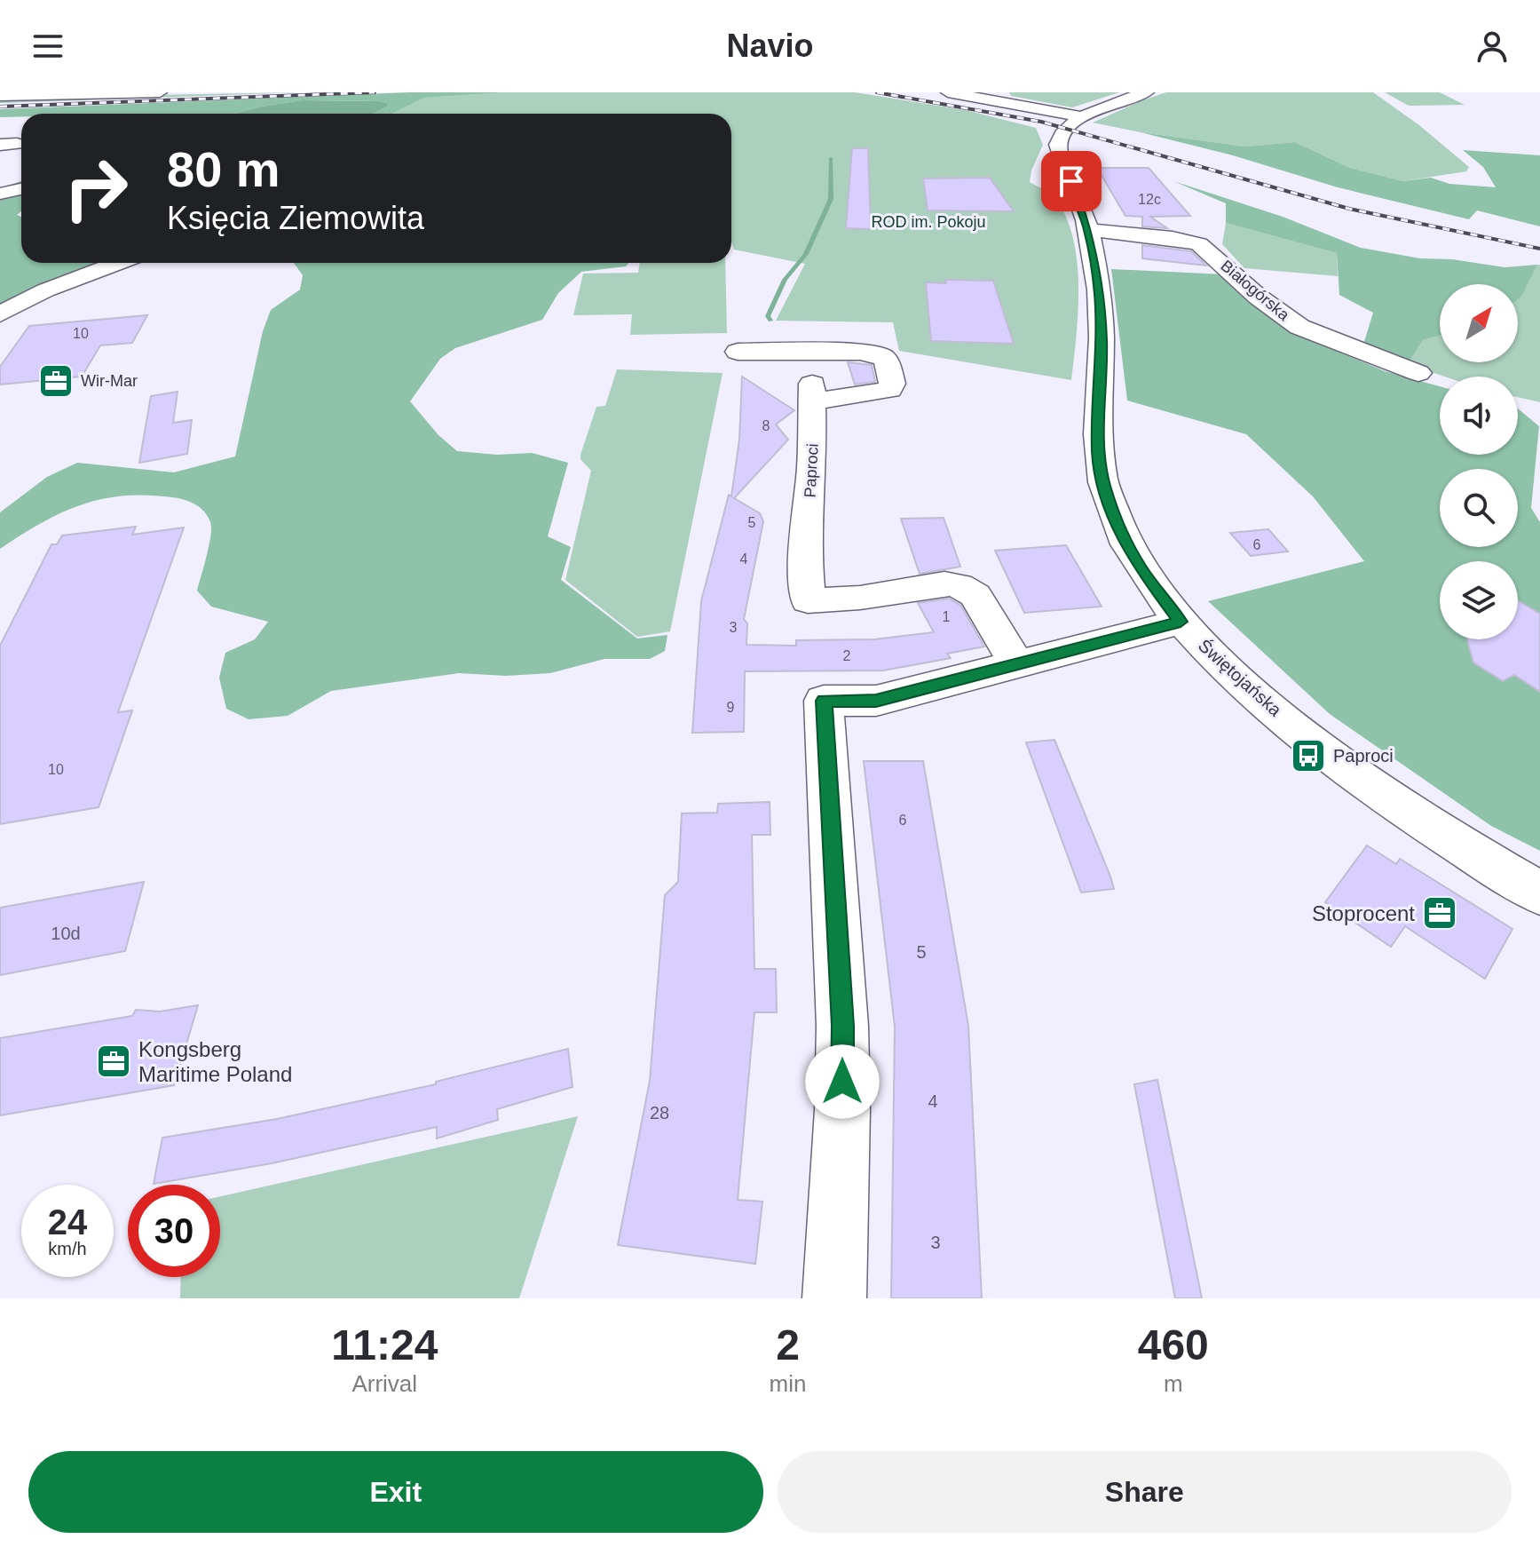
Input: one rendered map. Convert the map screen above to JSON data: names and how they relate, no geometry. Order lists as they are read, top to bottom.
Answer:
{
  "streets": {
    "street": ["Białogórska", "Paproci", "Świętojańska"]
  },
  "crossings": [
    ["Białogórska", "Świętojańska"]
  ],
  "parks": ["ROD im. Pokoju"],
  "places": {
    "office": ["Wir-Mar", "Stoprocent", "Kongsberg Maritime Poland"],
    "bus stop": ["Paproci"]
  },
  "house_numbers": [
    "12c",
    "10",
    "8",
    "5",
    "6",
    "4",
    "1",
    "3",
    "2",
    "9",
    "10",
    "6",
    "10d",
    "5",
    "4",
    "28",
    "3"
  ],
  "north": "top right",
  "page": {
    "header": "Navio",
    "turn": ["80 m", "Księcia Ziemowita"],
    "speed": "24 km/h",
    "limit": "30",
    "eta": [
      "11:24",
      "Arrival",
      "2",
      "min",
      "460",
      "m"
    ],
    "buttons": ["Exit", "Share"]
  }
}
